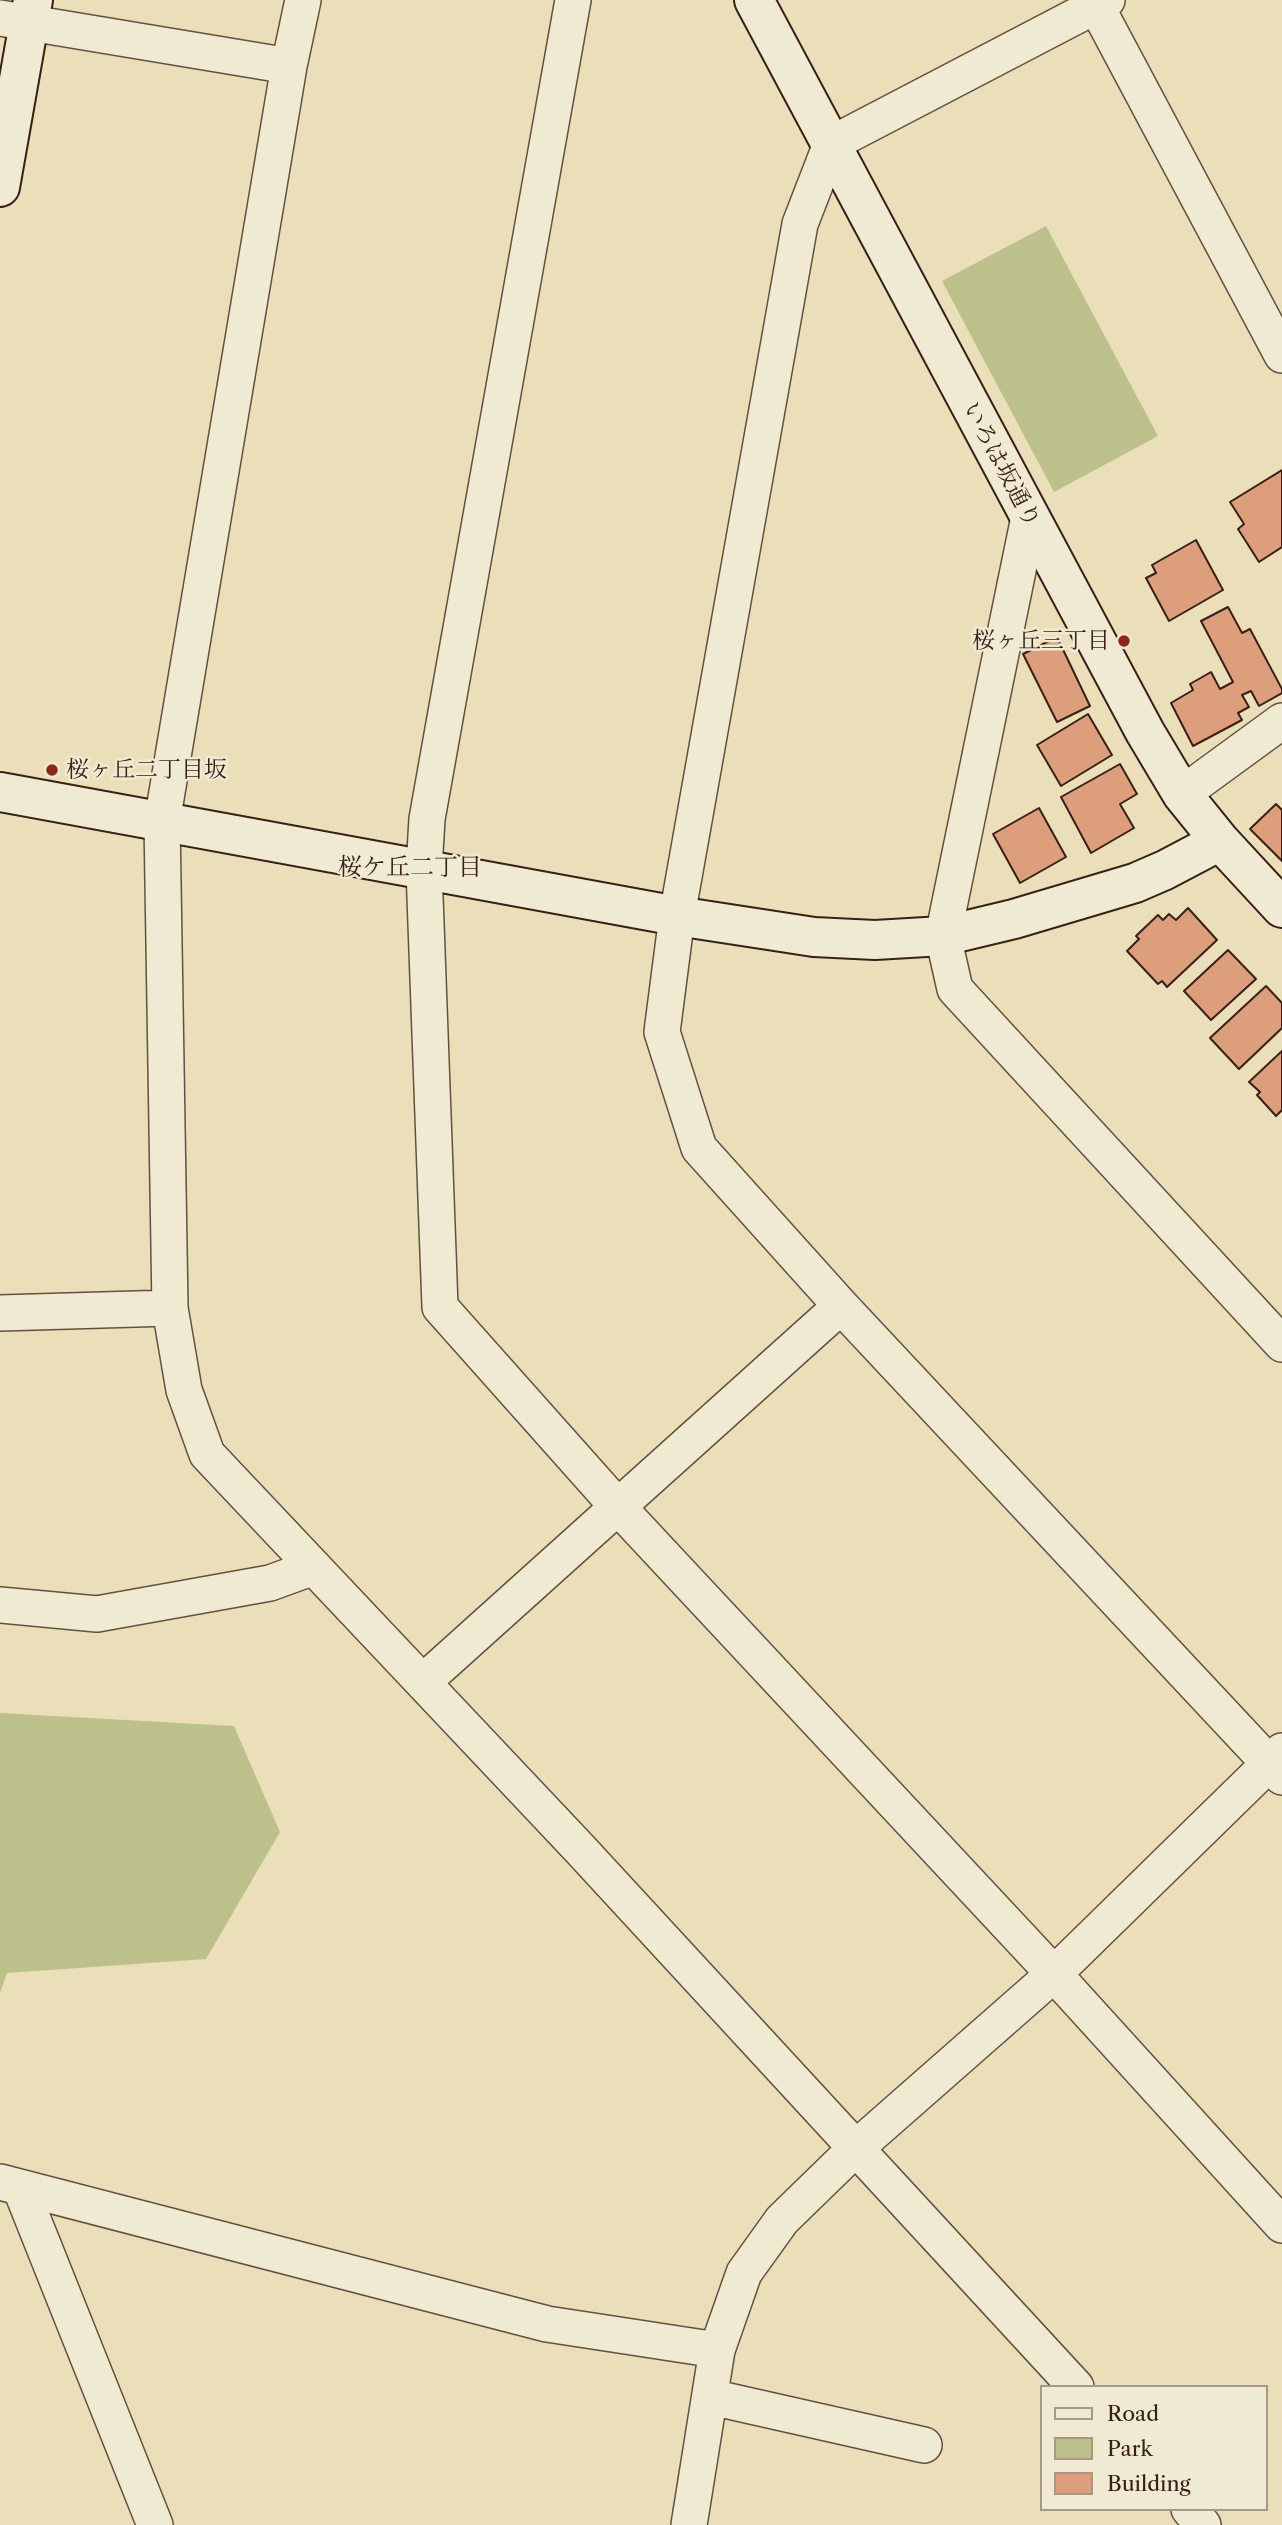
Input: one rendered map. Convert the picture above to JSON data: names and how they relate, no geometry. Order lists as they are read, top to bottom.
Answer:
{
  "streets": {
    "street": ["いろは坂通り"]
  },
  "districts": ["桜ケ丘二丁目"],
  "places": ["桜ヶ丘三丁目", "桜ヶ丘二丁目坂"],
  "legend": ["Road", "Park", "Building"]
}
